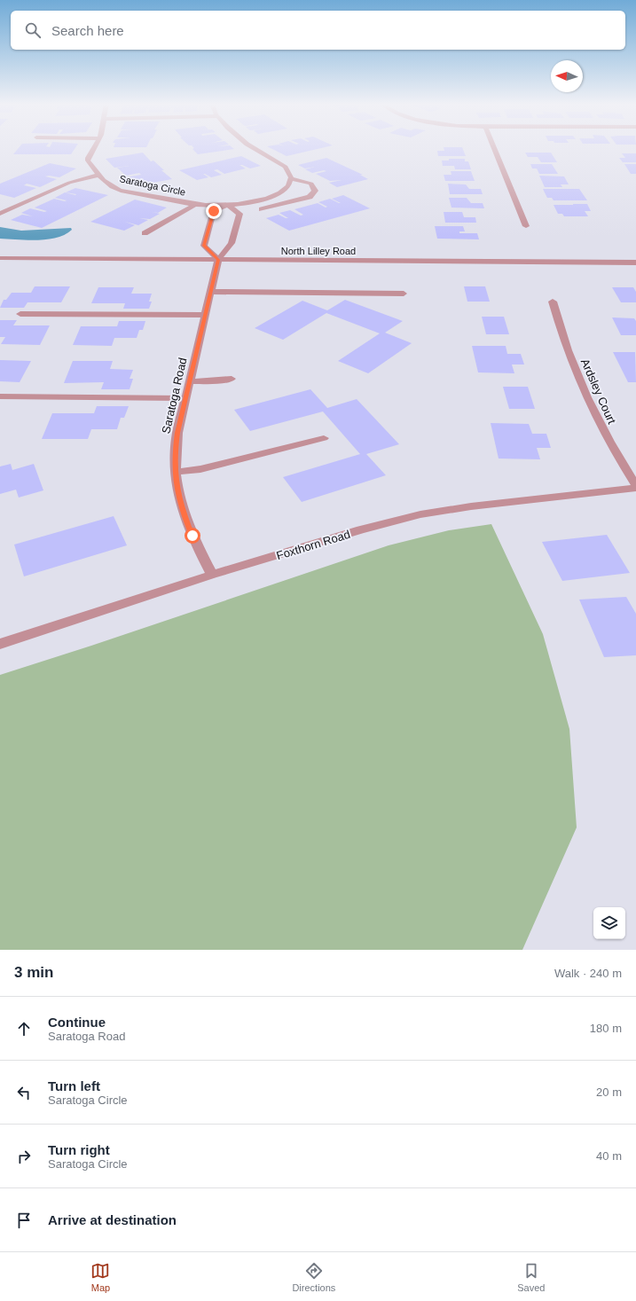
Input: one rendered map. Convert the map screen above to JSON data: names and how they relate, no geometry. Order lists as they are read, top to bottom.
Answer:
{
  "streets": {
    "street": [
      "Saratoga Circle",
      "North Lilley Road",
      "Ardsley Court",
      "Saratoga Road",
      "Foxthorn Road"
    ]
  },
  "crossings": [
    ["Saratoga Circle", "North Lilley Road"],
    ["Saratoga Circle", "Saratoga Road"],
    ["North Lilley Road", "Saratoga Road"],
    ["Ardsley Court", "Foxthorn Road"],
    ["Saratoga Road", "Foxthorn Road"]
  ],
  "north": "left",
  "page": {
    "search": "Search here",
    "heading": ["3 min", "Walk · 240 m"],
    "list": [
      ["Continue", "Saratoga Road", "180 m"],
      ["Turn left", "Saratoga Circle", "20 m"],
      ["Turn right", "Saratoga Circle", "40 m"],
      "Arrive at destination"
    ],
    "nav": ["Map", "Directions", "Saved"]
  }
}
